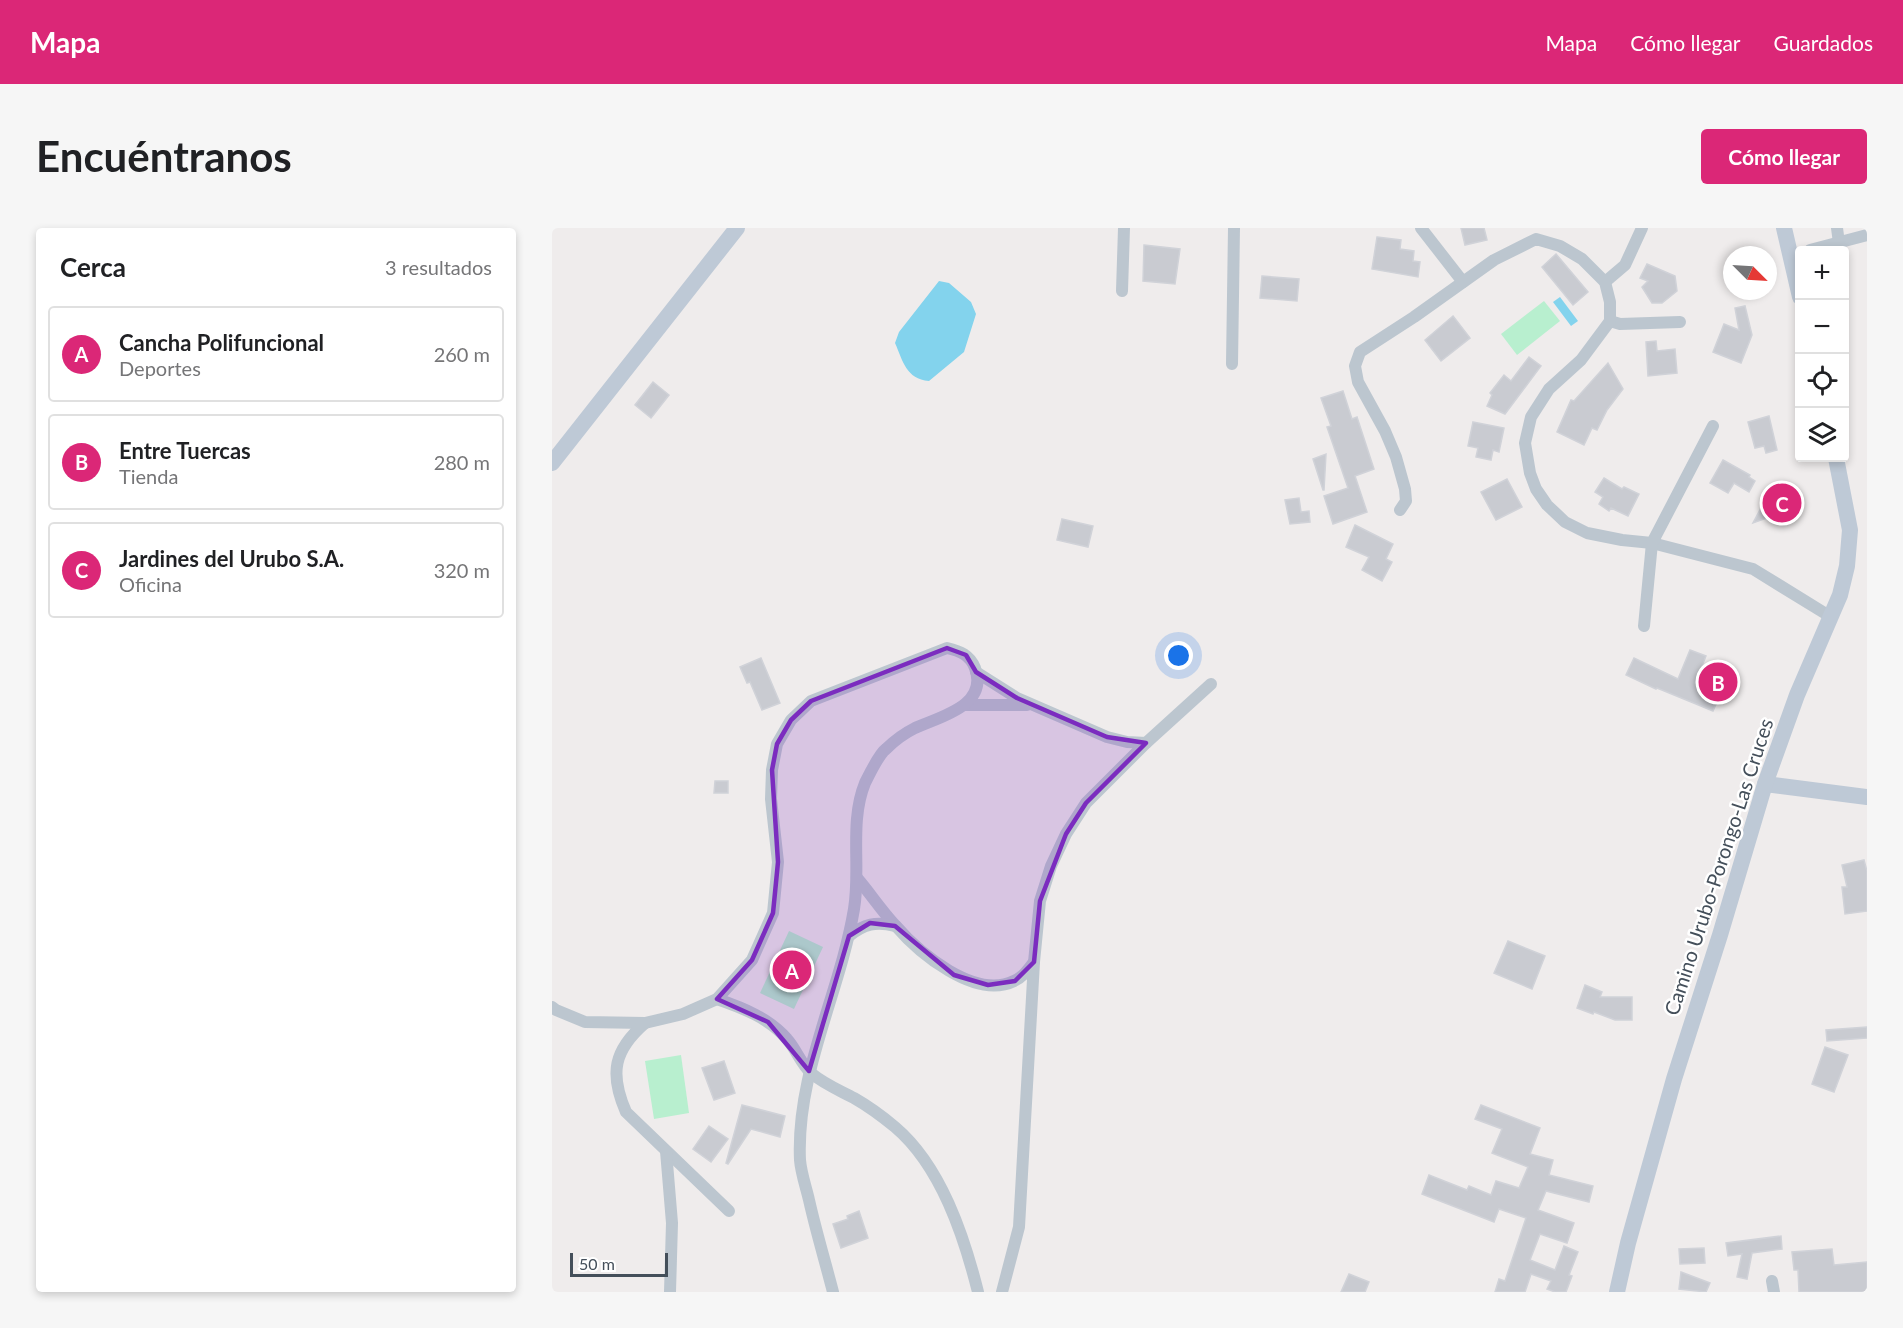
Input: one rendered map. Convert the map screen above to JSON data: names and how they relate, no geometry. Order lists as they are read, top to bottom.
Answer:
{
  "streets": {
    "main road": ["Camino Urubo-Porongo-Las Cruces"]
  },
  "scale_bar": "50 m",
  "north": "bottom right",
  "page": {
    "header": "Mapa",
    "nav": ["Mapa", "Cómo llegar", "Guardados"],
    "buttons": "Cómo llegar",
    "title": "Encuéntranos",
    "heading": ["Cerca", "3 resultados"],
    "map_buttons": ["+", "−"],
    "list": [
      {
        "mark": "A",
        "name": "Cancha Polifuncional",
        "note": "Deportes",
        "value": "260 m"
      },
      {
        "mark": "B",
        "name": "Entre Tuercas",
        "note": "Tienda",
        "value": "280 m"
      },
      {
        "mark": "C",
        "name": "Jardines del Urubo S.A.",
        "note": "Oficina",
        "value": "320 m"
      }
    ],
    "pins": ["C", "B", "A"],
    "scale": "50 m"
  }
}
